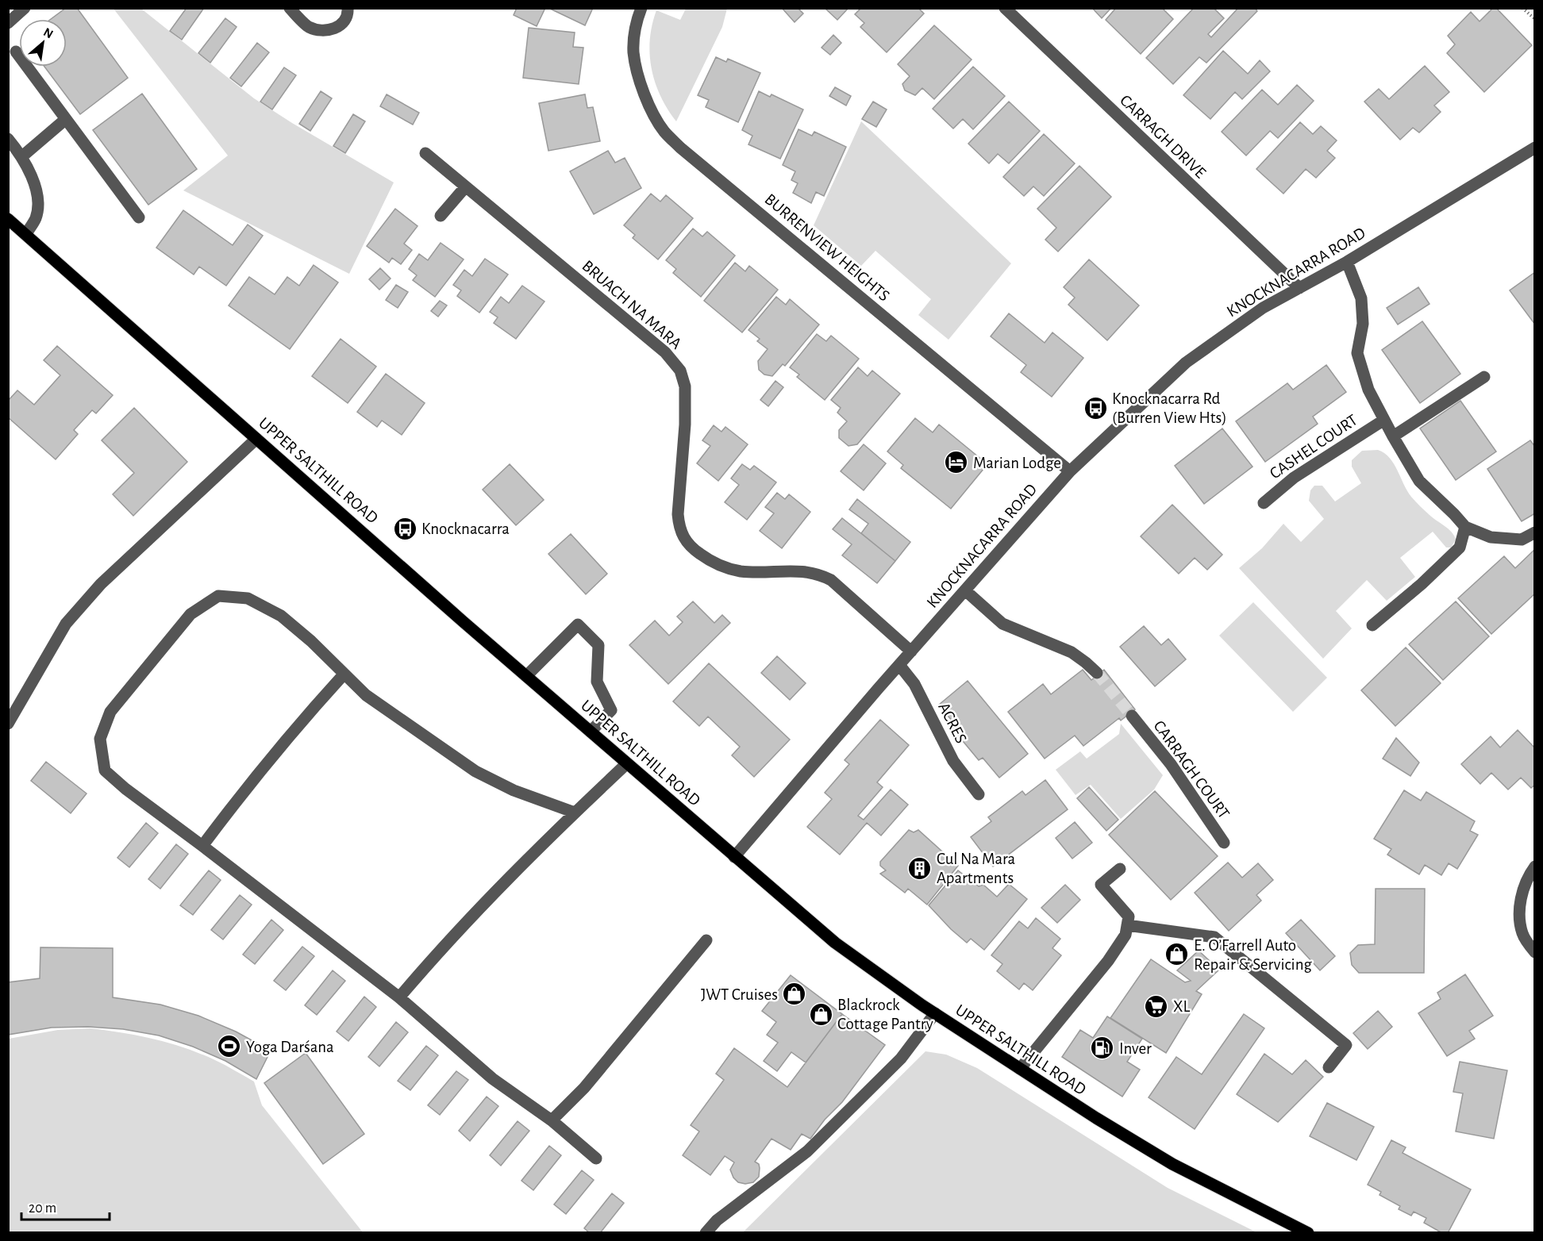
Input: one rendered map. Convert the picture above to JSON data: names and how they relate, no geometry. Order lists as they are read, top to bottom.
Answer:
{
  "streets": {
    "main road": ["UPPER SALTHILL ROAD"],
    "street": [
      "CARRAGH DRIVE",
      "BURRENVIEW HEIGHTS",
      "KNOCKNACARRA ROAD",
      "BRUACH NA MARA",
      "CASHEL COURT",
      "ACRES",
      "CARRAGH COURT"
    ]
  },
  "crossings": [
    ["CARRAGH DRIVE", "KNOCKNACARRA ROAD"],
    ["BURRENVIEW HEIGHTS", "KNOCKNACARRA ROAD"],
    ["KNOCKNACARRA ROAD", "BRUACH NA MARA"],
    ["KNOCKNACARRA ROAD", "CASHEL COURT"],
    ["KNOCKNACARRA ROAD", "UPPER SALTHILL ROAD"],
    ["KNOCKNACARRA ROAD", "ACRES"]
  ],
  "places": {
    "bus stop": ["Knocknacarra Rd (Burren View Hts)", "Knocknacarra"],
    "hotel": ["Marian Lodge"],
    "building": ["Cul Na Mara Apartments"],
    "shop": ["E. O’Farrell Auto Repair & Servicing", "JWT Cruises", "Blackrock Cottage Pantry"],
    "supermarket": ["XL"],
    "sports": ["Yoga Darśana"],
    "fuel station": ["Inver"]
  },
  "scale_bar": "20 m",
  "north": "top right"
}
